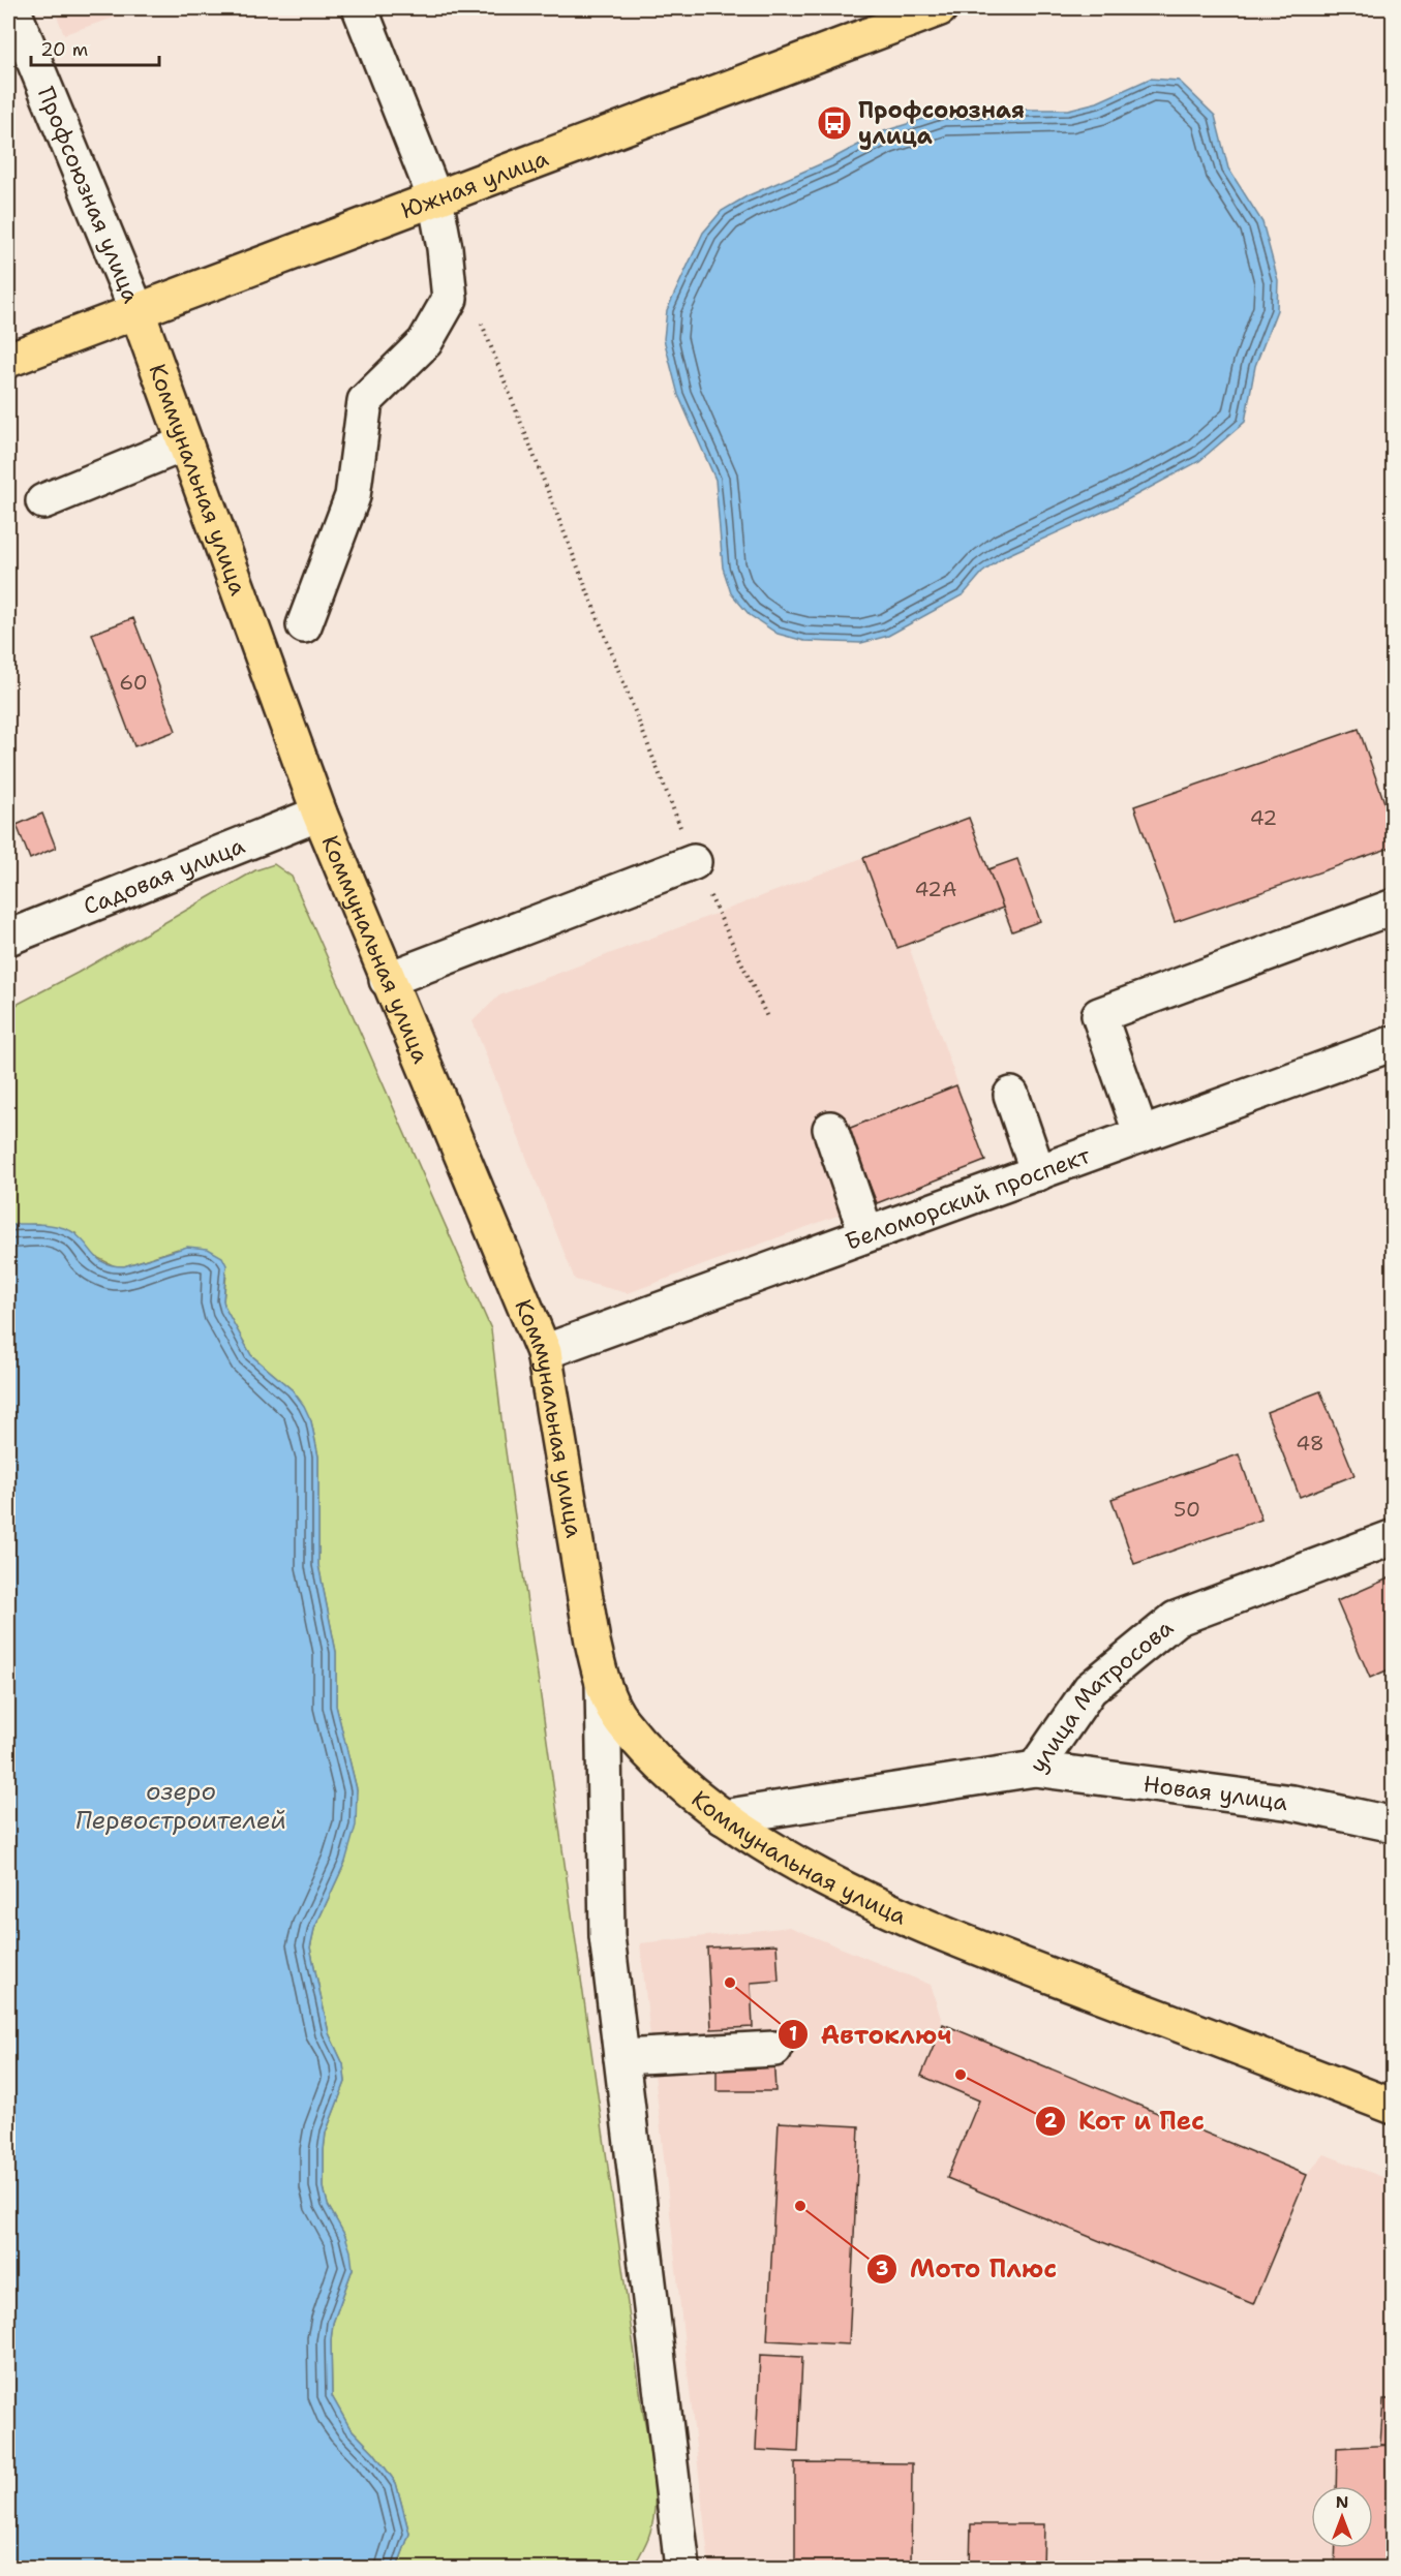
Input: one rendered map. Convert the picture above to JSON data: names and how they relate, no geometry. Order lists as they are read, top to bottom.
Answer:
{
  "streets": {
    "main road": ["Южная улица", "Коммунальная улица"],
    "street": [
      "Профсоюзная улица",
      "Садовая улица",
      "Беломорский проспект",
      "улица Матросова",
      "Новая улица"
    ]
  },
  "crossings": [
    ["Южная улица", "Профсоюзная улица"],
    ["Южная улица", "Коммунальная улица"],
    ["Профсоюзная улица", "Коммунальная улица"],
    ["Коммунальная улица", "Садовая улица"],
    ["Коммунальная улица", "Беломорский проспект"],
    ["Коммунальная улица", "улица Матросова"],
    ["улица Матросова", "Новая улица"]
  ],
  "water": ["озеро Первостроителей"],
  "places": {
    "bus stop": ["Профсоюзная улица"],
    "other": ["Автоключ", "Кот и Пес", "Мото Плюс"]
  },
  "house_numbers": [
    "60",
    "42",
    "42А",
    "48",
    "50"
  ],
  "scale_bar": "20 m",
  "north": "top"
}
